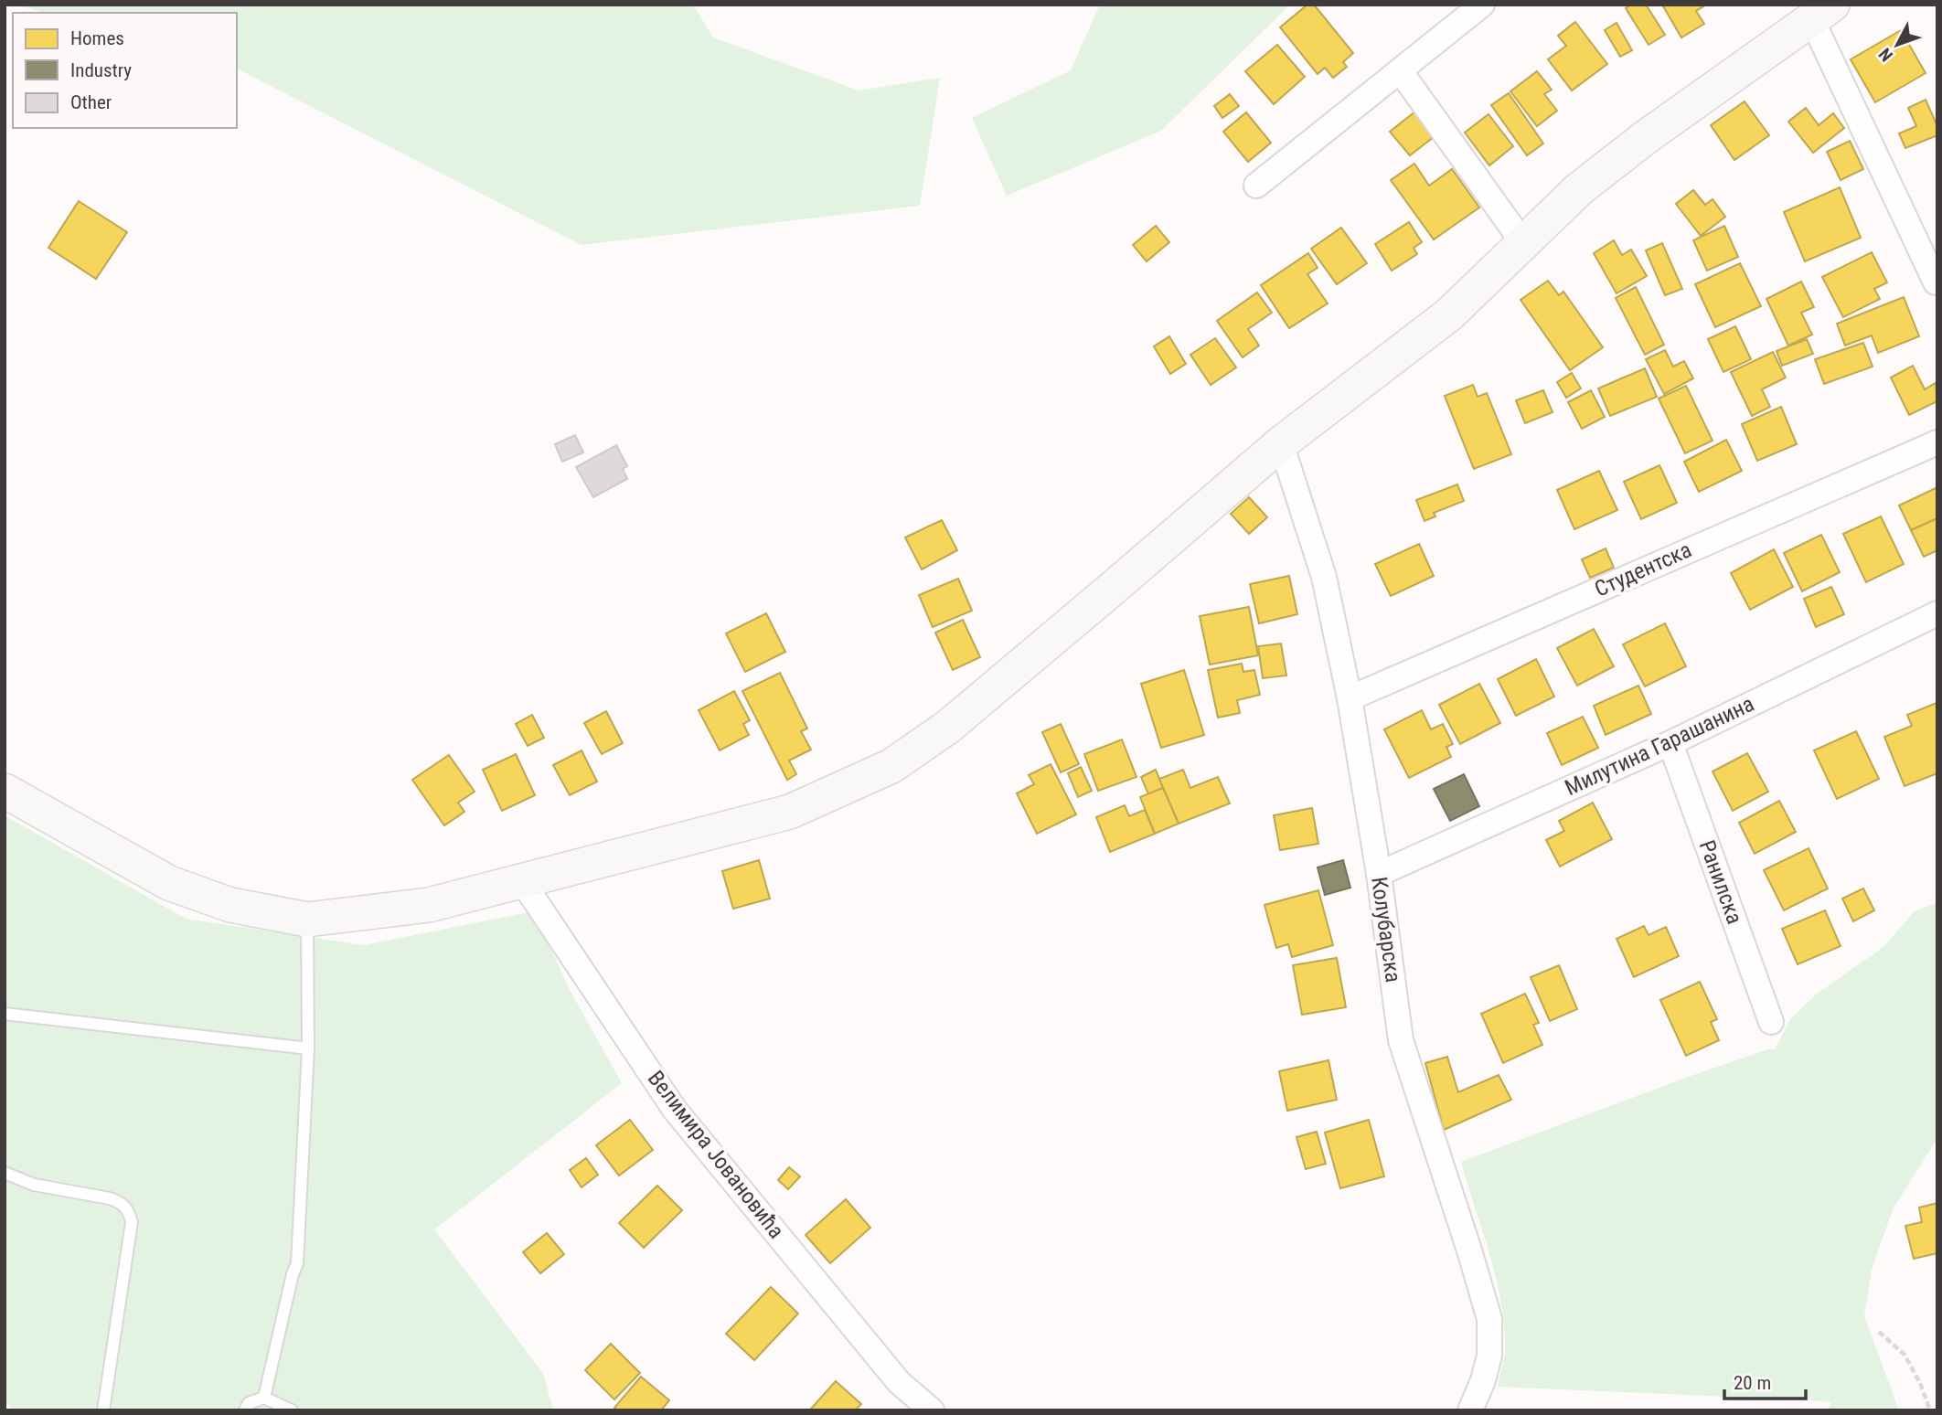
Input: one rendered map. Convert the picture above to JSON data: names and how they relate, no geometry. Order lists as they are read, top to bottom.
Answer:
{
  "streets": {
    "street": [
      "Студентска",
      "Милутина Гарашанина",
      "Ранилска",
      "Колубарска",
      "Велимира Јовановића"
    ]
  },
  "crossings": [
    ["Студентска", "Колубарска"],
    ["Милутина Гарашанина", "Ранилска"],
    ["Милутина Гарашанина", "Колубарска"]
  ],
  "legend": ["Homes", "Industry", "Other"],
  "scale_bar": "20 m",
  "north": "bottom left"
}
